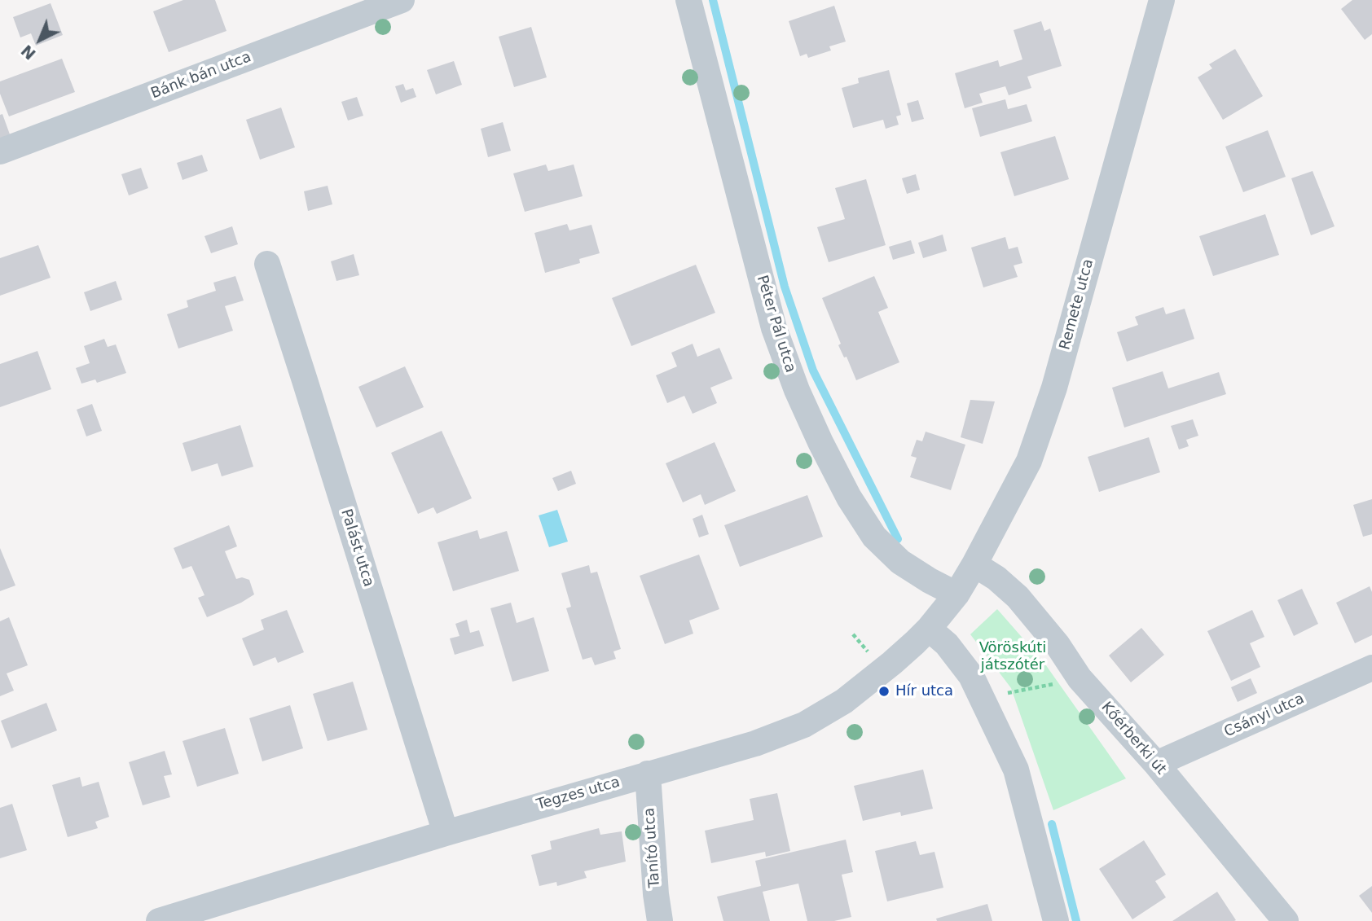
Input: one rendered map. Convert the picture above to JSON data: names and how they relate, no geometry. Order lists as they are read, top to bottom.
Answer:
{
  "streets": {
    "street": [
      "Bánk bán utca",
      "Remete utca",
      "Péter Pál utca",
      "Palást utca",
      "Csányi utca",
      "Kőérberki út",
      "Tegzes utca",
      "Tanító utca"
    ]
  },
  "crossings": [
    ["Remete utca", "Péter Pál utca"],
    ["Remete utca", "Kőérberki út"],
    ["Remete utca", "Tegzes utca"],
    ["Péter Pál utca", "Tegzes utca"],
    ["Palást utca", "Tegzes utca"],
    ["Csányi utca", "Kőérberki út"],
    ["Tegzes utca", "Tanító utca"]
  ],
  "parks": ["Vöröskúti játszótér"],
  "places": ["Hír utca"],
  "north": "bottom left"
}
